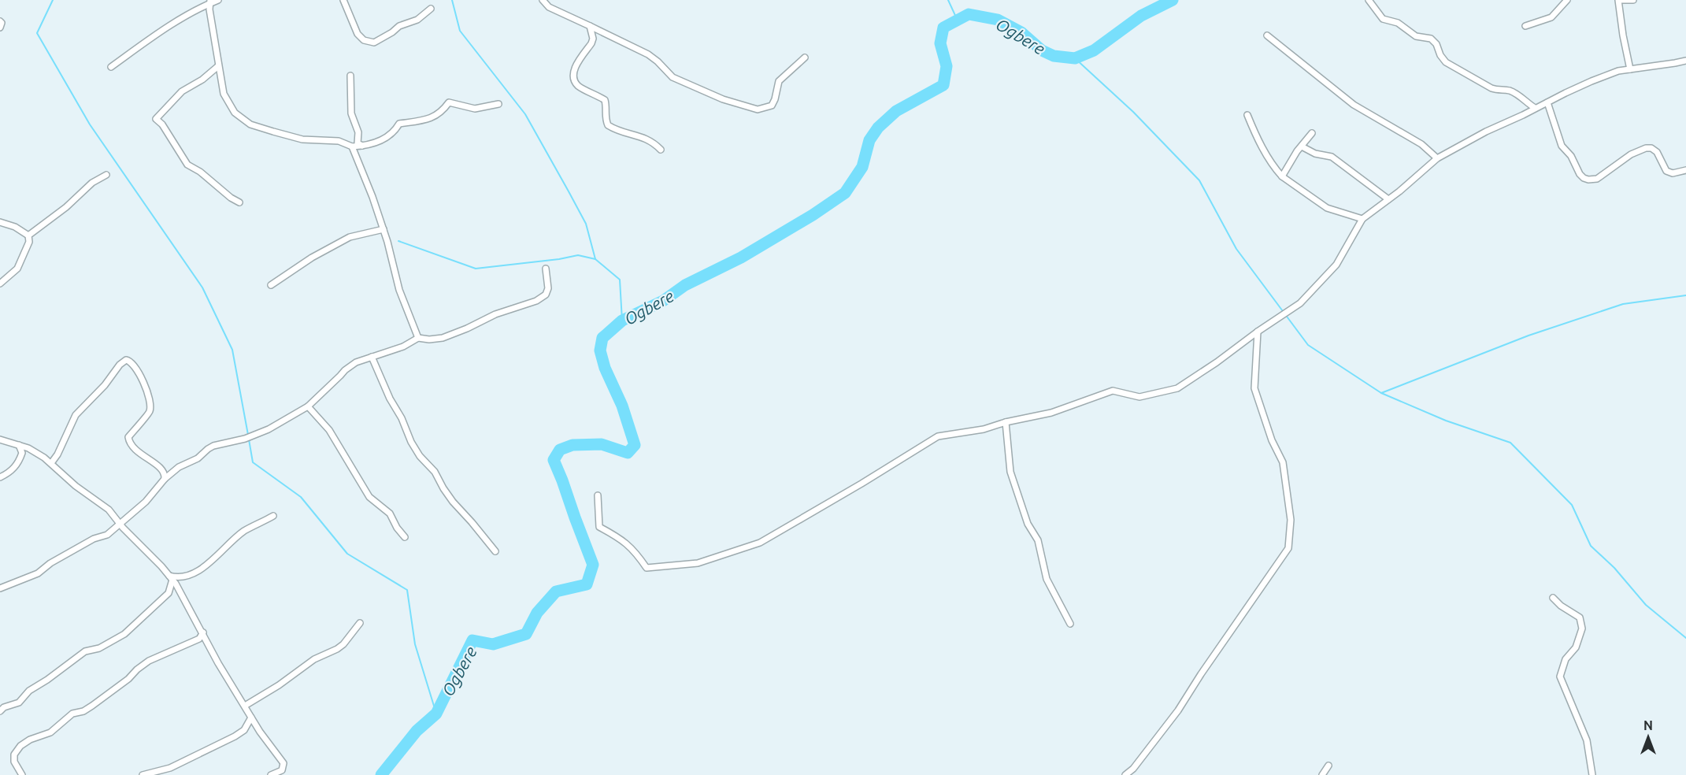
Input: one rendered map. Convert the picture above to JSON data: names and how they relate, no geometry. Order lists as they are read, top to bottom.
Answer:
{
  "water": ["Ogbere"],
  "north": "top"
}
